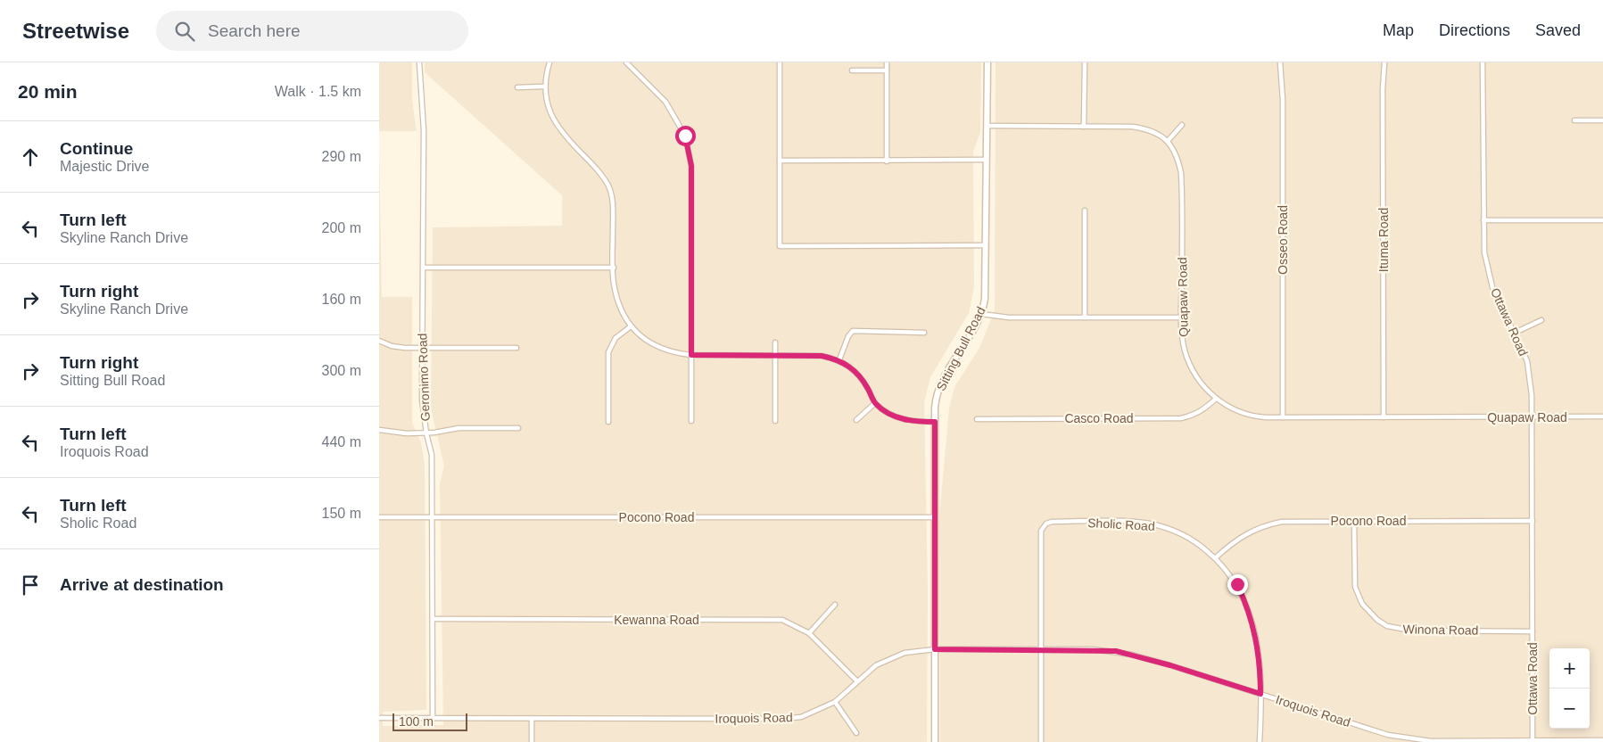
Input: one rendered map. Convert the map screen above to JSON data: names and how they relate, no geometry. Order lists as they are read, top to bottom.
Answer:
{
  "streets": {
    "street": [
      "Osseo Road",
      "Ituma Road",
      "Quapaw Road",
      "Ottawa Road",
      "Sitting Bull Road",
      "Geronimo Road",
      "Casco Road",
      "Pocono Road",
      "Sholic Road",
      "Kewanna Road",
      "Winona Road",
      "Iroquois Road"
    ]
  },
  "crossings": [
    ["Osseo Road", "Quapaw Road"],
    ["Ituma Road", "Quapaw Road"],
    ["Quapaw Road", "Ottawa Road"],
    ["Quapaw Road", "Casco Road"],
    ["Ottawa Road", "Pocono Road"],
    ["Ottawa Road", "Winona Road"],
    ["Ottawa Road", "Iroquois Road"],
    ["Sitting Bull Road", "Pocono Road"],
    ["Sitting Bull Road", "Iroquois Road"],
    ["Geronimo Road", "Pocono Road"],
    ["Geronimo Road", "Kewanna Road"],
    ["Geronimo Road", "Iroquois Road"],
    ["Pocono Road", "Sholic Road"],
    ["Pocono Road", "Winona Road"],
    ["Sholic Road", "Iroquois Road"],
    ["Kewanna Road", "Iroquois Road"]
  ],
  "scale_bar": "100 m",
  "page": {
    "header": "Streetwise",
    "search": "Search here",
    "nav": ["Map", "Directions", "Saved"],
    "heading": ["20 min", "Walk · 1.5 km"],
    "list": [
      ["Continue", "Majestic Drive", "290 m"],
      ["Turn left", "Skyline Ranch Drive", "200 m"],
      ["Turn right", "Skyline Ranch Drive", "160 m"],
      ["Turn right", "Sitting Bull Road", "300 m"],
      ["Turn left", "Iroquois Road", "440 m"],
      ["Turn left", "Sholic Road", "150 m"],
      "Arrive at destination"
    ],
    "map_buttons": ["+", "−"],
    "scale": "100 m"
  }
}
